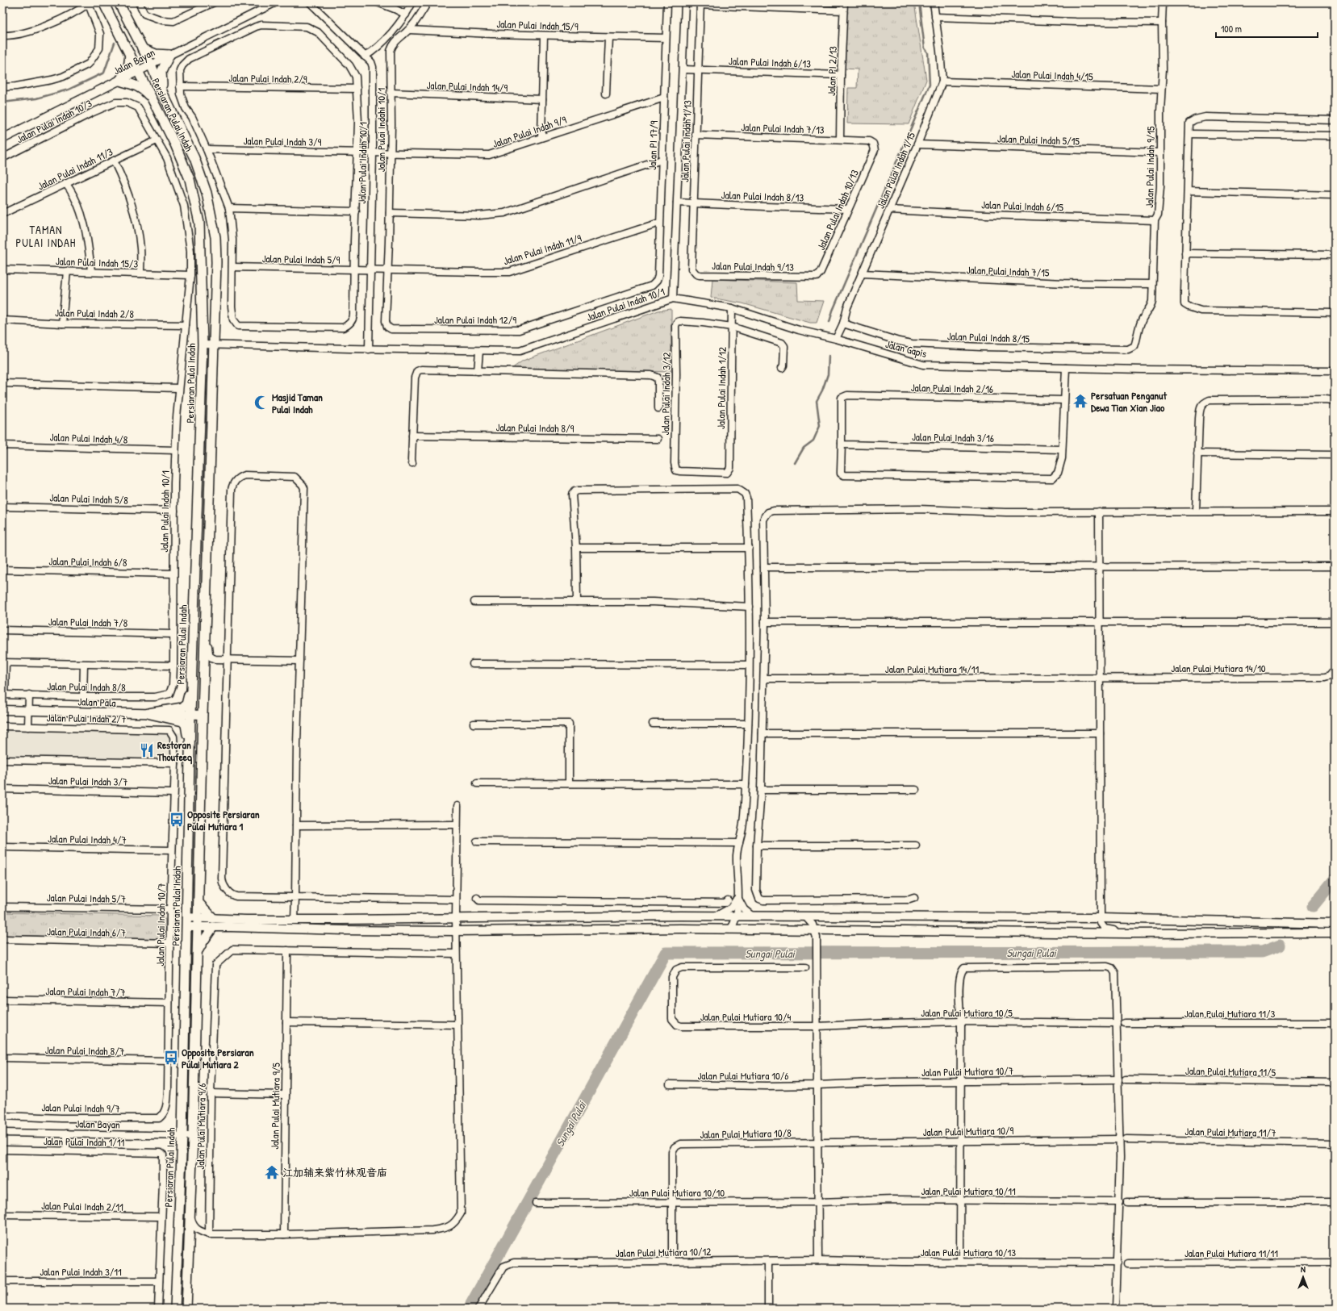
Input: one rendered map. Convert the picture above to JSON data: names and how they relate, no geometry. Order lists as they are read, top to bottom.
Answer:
{
  "streets": {
    "main road": ["Persiaran Pulai Indah"],
    "street": [
      "Jalan Pulai Indah 15/9",
      "Jalan Bayan",
      "Jalan Pulai Indah 6/13",
      "Jalan PI 2/13",
      "Jalan Pulai Indah 4/15",
      "Jalan Pulai Indah 2/9",
      "Jalan Pulai Indah 14/9",
      "Jalan Pulai Indah 10/3",
      "Jalan Pulai Indah 7/13",
      "Jalan Pulai Indahi 10/1",
      "Jalan Pulai Indah 9/9",
      "Jalan Pulai Indah 5/15",
      "Jalan Pulai Indah 3/9",
      "Jalan Pulai Indah 1/13",
      "Jalan PI 17/9",
      "Jalan Pulai Indah 10/1",
      "Jalan Pulai Indah 9/15",
      "Jalan Pulai Indah 11/3",
      "Jalan Pulai Indah 1/15",
      "Jalan Pulai Indah 8/13",
      "Jalan Pulai Indah 6/15",
      "Jalan Pulai Indah 10/13",
      "Jalan Pulai Indah 11/9",
      "Jalan Pulai Indah 5/9",
      "Jalan Pulai Indah 15/3",
      "Jalan Pulai Indah 9/13",
      "Jalan Pulai Indah 7/15",
      "Jalan Pulai Indah 2/8",
      "Jalan Pulai Indah 12/9",
      "Jalan Pulai Indah 8/15",
      "Jalan Gapis",
      "Jalan Pulai Indah 1/12",
      "Jalan Pulai Indah 2/16",
      "Jalan Pulai Indah 3/12",
      "Jalan Pulai Indah 8/9",
      "Jalan Pulai Indah 3/16",
      "Jalan Pulai Indah 4/8",
      "Jalan Pulai Indah 5/8",
      "Jalan Pulai Indah 6/8",
      "Jalan Pulai Indah 7/8",
      "Jalan Pulai Mutiara 14/10",
      "Jalan Pulai Mutiara 14/11",
      "Jalan Pulai Indah 8/8",
      "Jalan Pala",
      "Jalan Pulai Indah 2/7",
      "Jalan Pulai Indah 3/7",
      "Jalan Pulai Indah 4/7",
      "Jalan Pulai Indah 5/7",
      "Jalan Pulai Indah 10/7",
      "Jalan Pulai Indah 6/7",
      "Jalan Pulai Indah 7/7",
      "Jalan Pulai Mutiara 10/5",
      "Jalan Pulai Mutiara 11/3",
      "Jalan Pulai Mutiara 10/4",
      "Jalan Pulai Indah 8/7",
      "Jalan Pulai Mutiara 10/7",
      "Jalan Pulai Mutiara 11/5",
      "Jalan Pulai Mutiara 10/6",
      "Jalan Pulai Mutiara 9/5",
      "Jalan Pulai Indah 9/7",
      "Jalan Pulai Mutiara 9/6",
      "Jalan Pulai Mutiara 10/9",
      "Jalan Pulai Mutiara 11/7",
      "Jalan Pulai Mutiara 10/8",
      "Jalan Pulai Indah 1/11",
      "Jalan Pulai Mutiara 10/11",
      "Jalan Pulai Mutiara 10/10",
      "Jalan Pulai Indah 2/11",
      "Jalan Pulai Mutiara 10/12",
      "Jalan Pulai Mutiara 10/13",
      "Jalan Pulai Mutiara 11/11",
      "Jalan Pulai Indah 3/11"
    ]
  },
  "crossings": [
    ["Jalan Pulai Indah 15/9", "Jalan Pulai Indahi 10/1"],
    ["Jalan Pulai Indah 15/9", "Jalan PI 17/9"],
    ["Jalan Bayan", "Persiaran Pulai Indah"],
    ["Jalan Pulai Indah 6/13", "Jalan PI 2/13"],
    ["Jalan Pulai Indah 6/13", "Jalan Pulai Indah 1/13"],
    ["Jalan Pulai Indah 6/13", "Jalan Pulai Indah 10/1"],
    ["Jalan PI 2/13", "Jalan Pulai Indah 7/13"],
    ["Jalan Pulai Indah 4/15", "Jalan Pulai Indah 9/15"],
    ["Jalan Pulai Indah 4/15", "Jalan Pulai Indah 1/15"],
    ["Jalan Pulai Indah 2/9", "Jalan Pulai Indah 10/1"],
    ["Jalan Pulai Indah 14/9", "Jalan Pulai Indahi 10/1"],
    ["Persiaran Pulai Indah", "Jalan Pulai Indah 10/1"],
    ["Persiaran Pulai Indah", "Jalan Pala"],
    ["Jalan Pulai Indah 10/3", "Jalan Pulai Indah 10/1"],
    ["Jalan Pulai Indah 7/13", "Jalan Pulai Indah 1/13"],
    ["Jalan Pulai Indah 7/13", "Jalan Pulai Indah 10/13"],
    ["Jalan Pulai Indahi 10/1", "Jalan Pulai Indah 9/9"],
    ["Jalan Pulai Indahi 10/1", "Jalan Pulai Indah 11/9"],
    ["Jalan Pulai Indahi 10/1", "Jalan Pulai Indah 12/9"],
    ["Jalan Pulai Indah 9/9", "Jalan Pulai Indah 3/9"],
    ["Jalan Pulai Indah 9/9", "Jalan PI 17/9"],
    ["Jalan Pulai Indah 9/9", "Jalan Pulai Indah 10/1"],
    ["Jalan Pulai Indah 5/15", "Jalan Pulai Indah 9/15"],
    ["Jalan Pulai Indah 5/15", "Jalan Pulai Indah 1/15"],
    ["Jalan Pulai Indah 3/9", "Jalan Pulai Indah 10/1"],
    ["Jalan Pulai Indah 1/13", "Jalan Pulai Indah 8/13"],
    ["Jalan Pulai Indah 1/13", "Jalan Pulai Indah 9/13"],
    ["Jalan PI 17/9", "Jalan Pulai Indah 11/9"],
    ["Jalan PI 17/9", "Jalan Pulai Indah 12/9"],
    ["Jalan Pulai Indah 10/1", "Jalan Pulai Indah 11/3"],
    ["Jalan Pulai Indah 10/1", "Jalan Pulai Indah 8/13"],
    ["Jalan Pulai Indah 10/1", "Jalan Pulai Indah 11/9"],
    ["Jalan Pulai Indah 10/1", "Jalan Pulai Indah 5/9"],
    ["Jalan Pulai Indah 10/1", "Jalan Pulai Indah 15/3"],
    ["Jalan Pulai Indah 10/1", "Jalan Pulai Indah 2/8"],
    ["Jalan Pulai Indah 10/1", "Jalan Gapis"],
    ["Jalan Pulai Indah 10/1", "Jalan Pulai Indah 4/8"],
    ["Jalan Pulai Indah 10/1", "Jalan Pulai Indah 5/8"],
    ["Jalan Pulai Indah 10/1", "Jalan Pulai Indah 6/8"],
    ["Jalan Pulai Indah 10/1", "Jalan Pulai Indah 7/8"],
    ["Jalan Pulai Indah 10/1", "Jalan Pulai Indah 8/8"],
    ["Jalan Pulai Indah 9/15", "Jalan Pulai Indah 6/15"],
    ["Jalan Pulai Indah 9/15", "Jalan Pulai Indah 7/15"],
    ["Jalan Pulai Indah 9/15", "Jalan Pulai Indah 8/15"],
    ["Jalan Pulai Indah 1/15", "Jalan Pulai Indah 6/15"],
    ["Jalan Pulai Indah 1/15", "Jalan Pulai Indah 7/15"],
    ["Jalan Pulai Indah 1/15", "Jalan Pulai Indah 8/15"],
    ["Jalan Pulai Indah 1/15", "Jalan Gapis"],
    ["Jalan Pulai Indah 8/13", "Jalan Pulai Indah 10/13"],
    ["Jalan Pulai Indah 10/13", "Jalan Pulai Indah 9/13"],
    ["Jalan Pulai Indah 11/9", "Jalan Pulai Indah 5/9"],
    ["Jalan Pulai Indah 11/9", "Jalan Pulai Indah 12/9"],
    ["Jalan Gapis", "Jalan Pulai Indah 1/12"],
    ["Jalan Pulai Indah 1/12", "Jalan Pulai Indah 3/12"],
    ["Jalan Pulai Indah 2/16", "Jalan Pulai Indah 3/16"],
    ["Jalan Pulai Mutiara 14/10", "Jalan Pulai Mutiara 14/11"],
    ["Jalan Pulai Indah 2/7", "Jalan Pulai Indah 10/7"],
    ["Jalan Pulai Indah 3/7", "Jalan Pulai Indah 10/7"],
    ["Jalan Pulai Indah 4/7", "Jalan Pulai Indah 10/7"],
    ["Jalan Pulai Indah 5/7", "Jalan Pulai Indah 10/7"],
    ["Jalan Pulai Indah 10/7", "Jalan Pulai Indah 6/7"],
    ["Jalan Pulai Indah 10/7", "Jalan Pulai Indah 7/7"],
    ["Jalan Pulai Indah 10/7", "Jalan Pulai Indah 8/7"],
    ["Jalan Pulai Indah 10/7", "Jalan Pulai Indah 9/7"],
    ["Jalan Pulai Mutiara 10/5", "Jalan Pulai Mutiara 10/4"],
    ["Jalan Pulai Mutiara 10/7", "Jalan Pulai Mutiara 10/6"],
    ["Jalan Pulai Mutiara 9/5", "Jalan Pulai Mutiara 9/6"],
    ["Jalan Pulai Mutiara 10/9", "Jalan Pulai Mutiara 11/7"],
    ["Jalan Pulai Mutiara 10/9", "Jalan Pulai Mutiara 10/8"],
    ["Jalan Pulai Mutiara 10/8", "Jalan Pulai Mutiara 10/10"],
    ["Jalan Pulai Indah 1/11", "Jalan Pulai Indah 2/11"],
    ["Jalan Pulai Mutiara 10/11", "Jalan Pulai Mutiara 10/10"],
    ["Jalan Pulai Mutiara 10/12", "Jalan Pulai Mutiara 10/13"]
  ],
  "districts": ["TAMAN PULAI INDAH"],
  "water": ["Sungai Pulai"],
  "places": {
    "temple": ["Persatuan Penganut Dewa Tian Xian Jiao", "江加辅来紫竹林观音庙"],
    "mosque": ["Masjid Taman Pulai Indah"],
    "restaurant": ["Restoran Thoufeeq"],
    "bus stop": ["Opposite Persiaran Pulai Mutiara 1", "Opposite Persiaran Pulai Mutiara 2"]
  },
  "scale_bar": "100 m",
  "north": "top"
}
